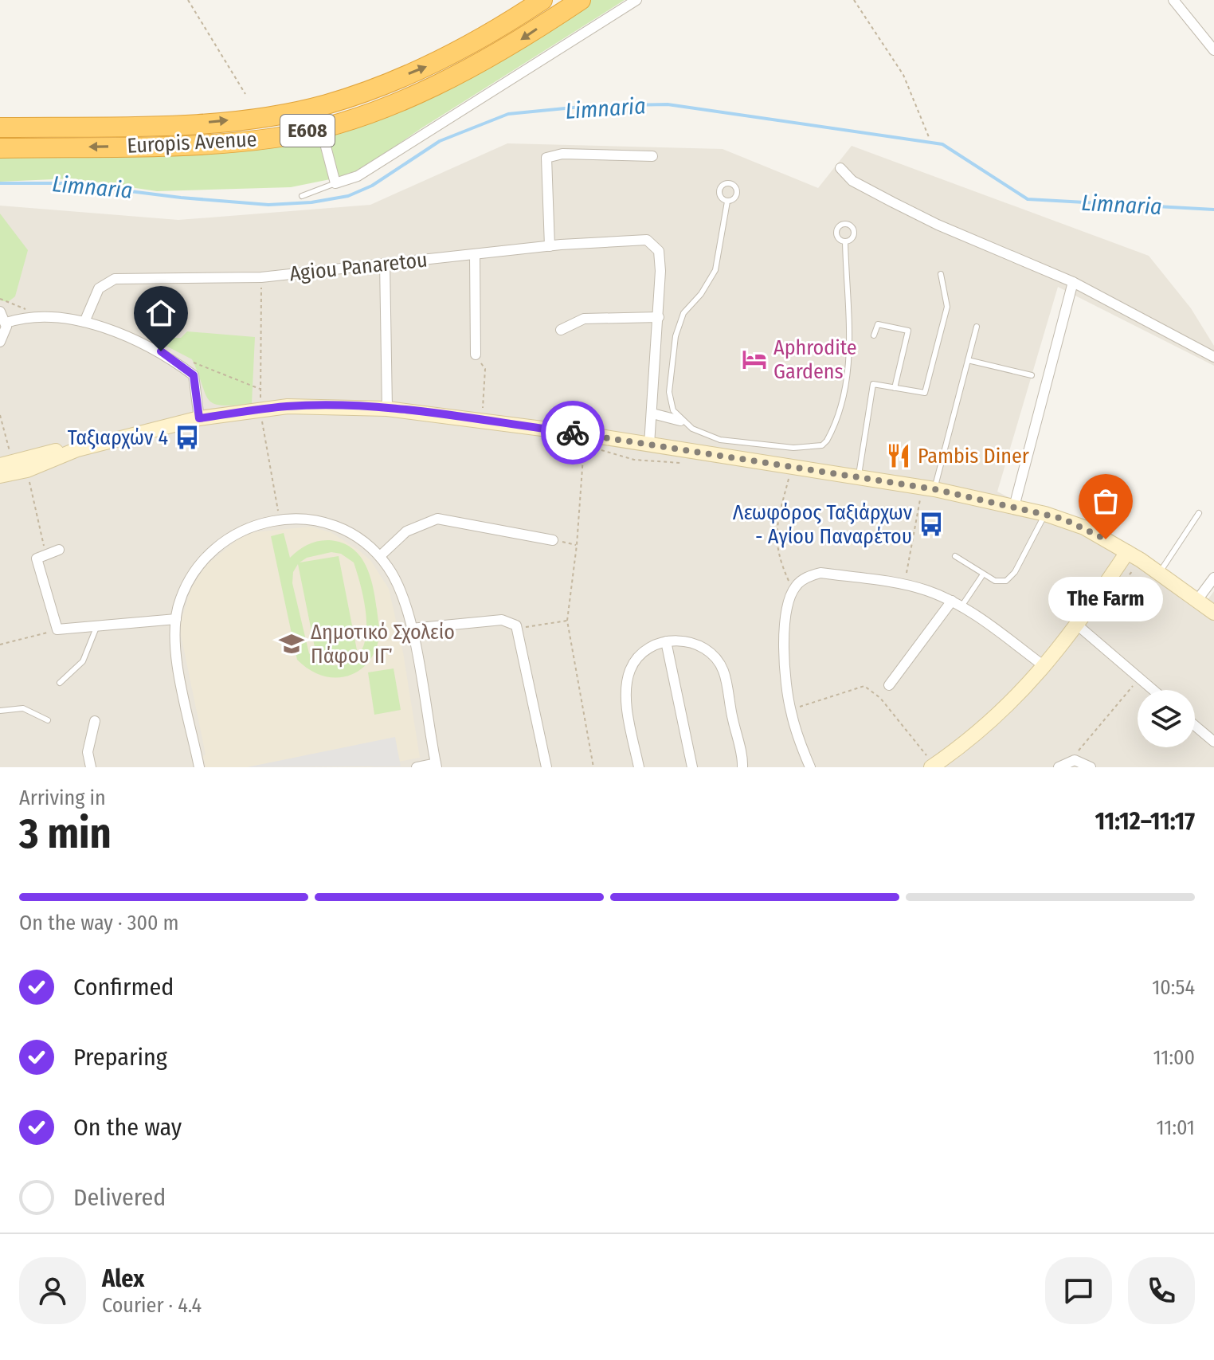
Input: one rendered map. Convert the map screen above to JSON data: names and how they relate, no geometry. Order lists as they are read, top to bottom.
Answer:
{
  "streets": {
    "highway": ["E608", "Europis Avenue"],
    "street": ["Agiou Panaretou"]
  },
  "water": ["Limnaria"],
  "places": {
    "hotel": ["Aphrodite Gardens"],
    "bus stop": ["Ταξιαρχών 4", "Λεωφόρος Ταξιάρχων - Αγίου Παναρέτου"],
    "restaurant": ["Pambis Diner"],
    "other": ["The Farm"],
    "school or university": ["Δημοτικό Σχολείο Πάφου ΙΓ΄"]
  },
  "page": {
    "bubble": "The Farm",
    "heading": ["3 min", "Arriving in", "11:12–11:17"],
    "panel": ["Alex", "Courier · 4.4"],
    "bar": "On the way · 300 m",
    "list": [
      ["Confirmed", "10:54"],
      ["Preparing", "11:00"],
      ["On the way", "11:01"],
      "Delivered"
    ]
  }
}
